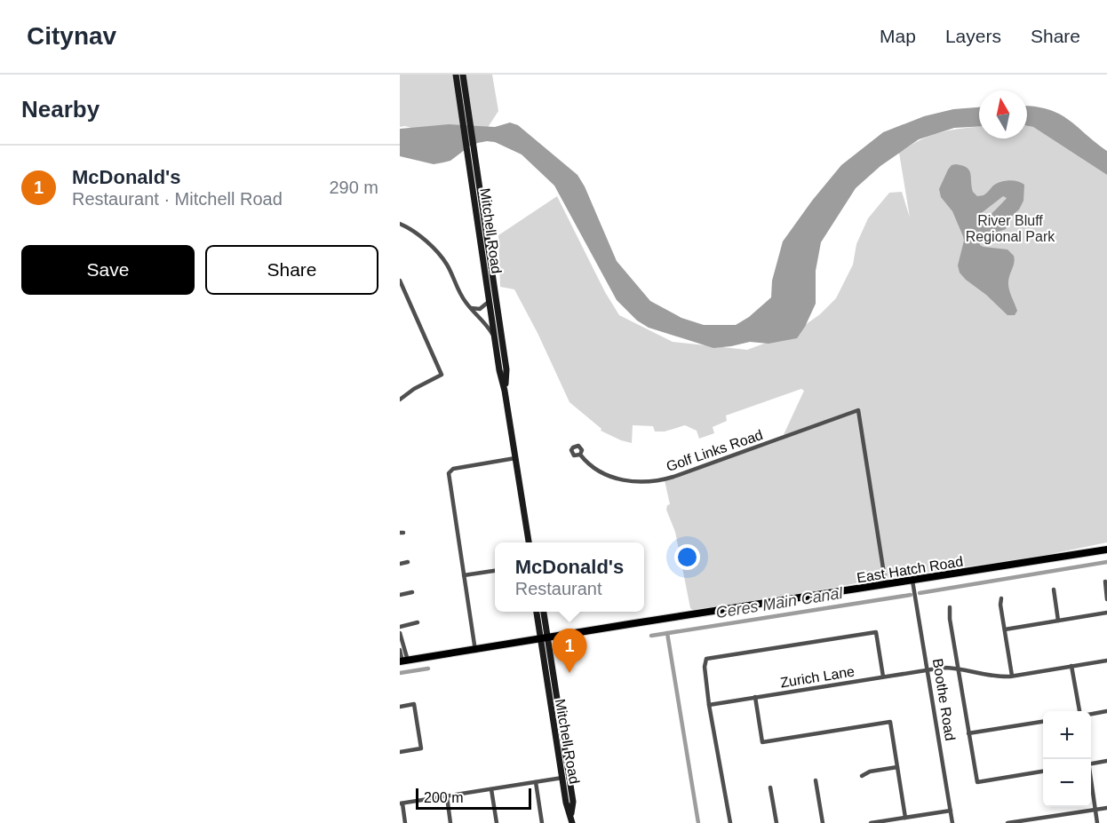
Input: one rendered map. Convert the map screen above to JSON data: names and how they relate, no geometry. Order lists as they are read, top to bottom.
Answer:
{
  "streets": {
    "main road": ["Mitchell Road", "East Hatch Road"],
    "street": ["Golf Links Road", "Zurich Lane", "Boothe Road"]
  },
  "crossings": [
    ["Mitchell Road", "East Hatch Road"],
    ["Golf Links Road", "East Hatch Road"],
    ["East Hatch Road", "Boothe Road"],
    ["Zurich Lane", "Boothe Road"]
  ],
  "water": ["Ceres Main Canal"],
  "parks": ["River Bluff Regional Park"],
  "scale_bar": "200 m",
  "north": "top",
  "page": {
    "header": "Citynav",
    "nav": ["Map", "Layers", "Share"],
    "heading": "Nearby",
    "list": [
      {
        "mark": "1",
        "name": "McDonald's",
        "note": "Restaurant · Mitchell Road",
        "value": "290 m"
      }
    ],
    "buttons": ["Save", "Share"],
    "popup": ["McDonald's", "Restaurant"],
    "pins": "1",
    "map_buttons": ["+", "−"],
    "scale": "200 m"
  }
}
